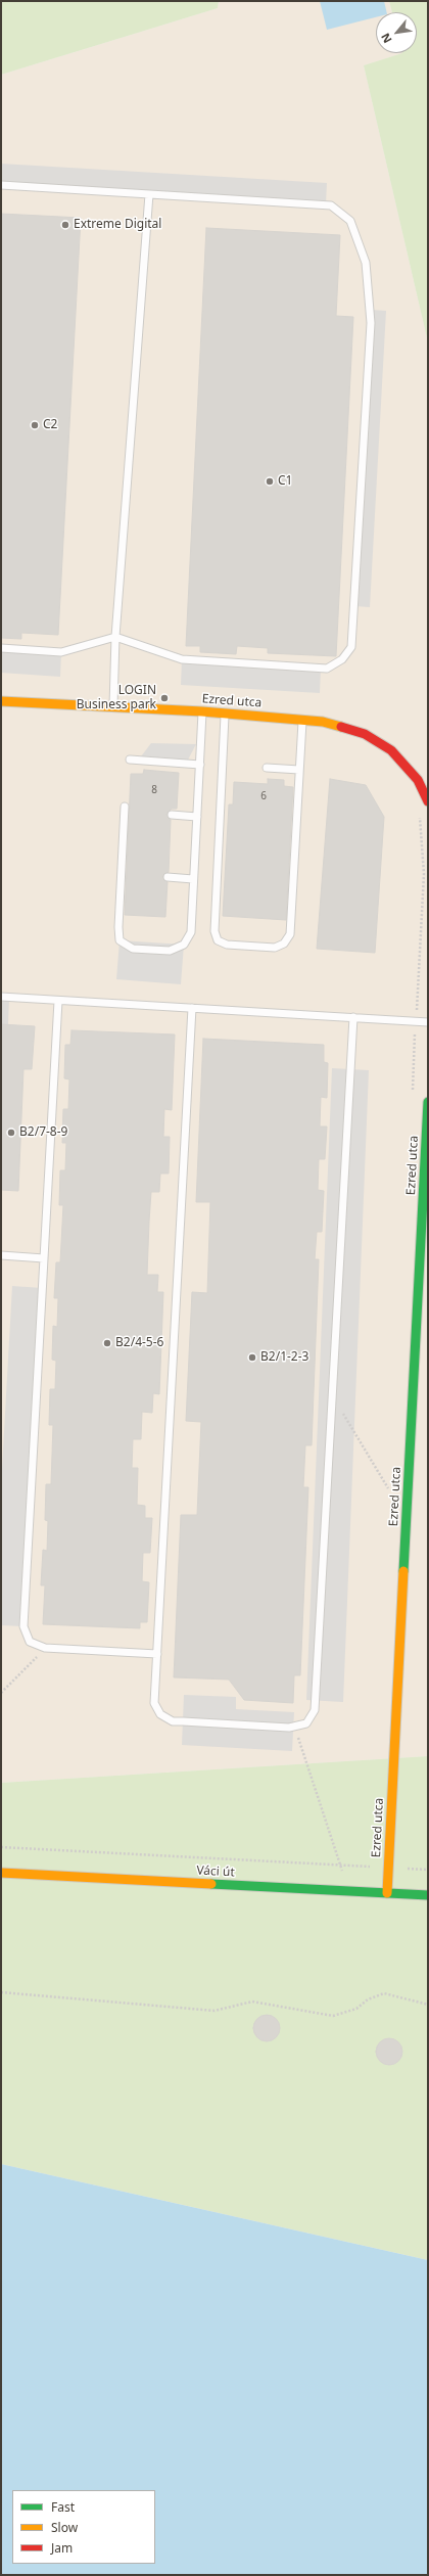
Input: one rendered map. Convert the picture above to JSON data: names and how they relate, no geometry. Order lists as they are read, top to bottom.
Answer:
{
  "streets": {
    "street": ["Ezred utca", "Váci út"]
  },
  "crossings": [
    ["Ezred utca", "Váci út"]
  ],
  "places": [
    "Extreme Digital",
    "C2",
    "C1",
    "LOGIN Business park",
    "B2/7-8-9",
    "B2/4-5-6",
    "B2/1-2-3"
  ],
  "house_numbers": ["8", "6"],
  "legend": ["Fast", "Slow", "Jam"],
  "north": "bottom left"
}
